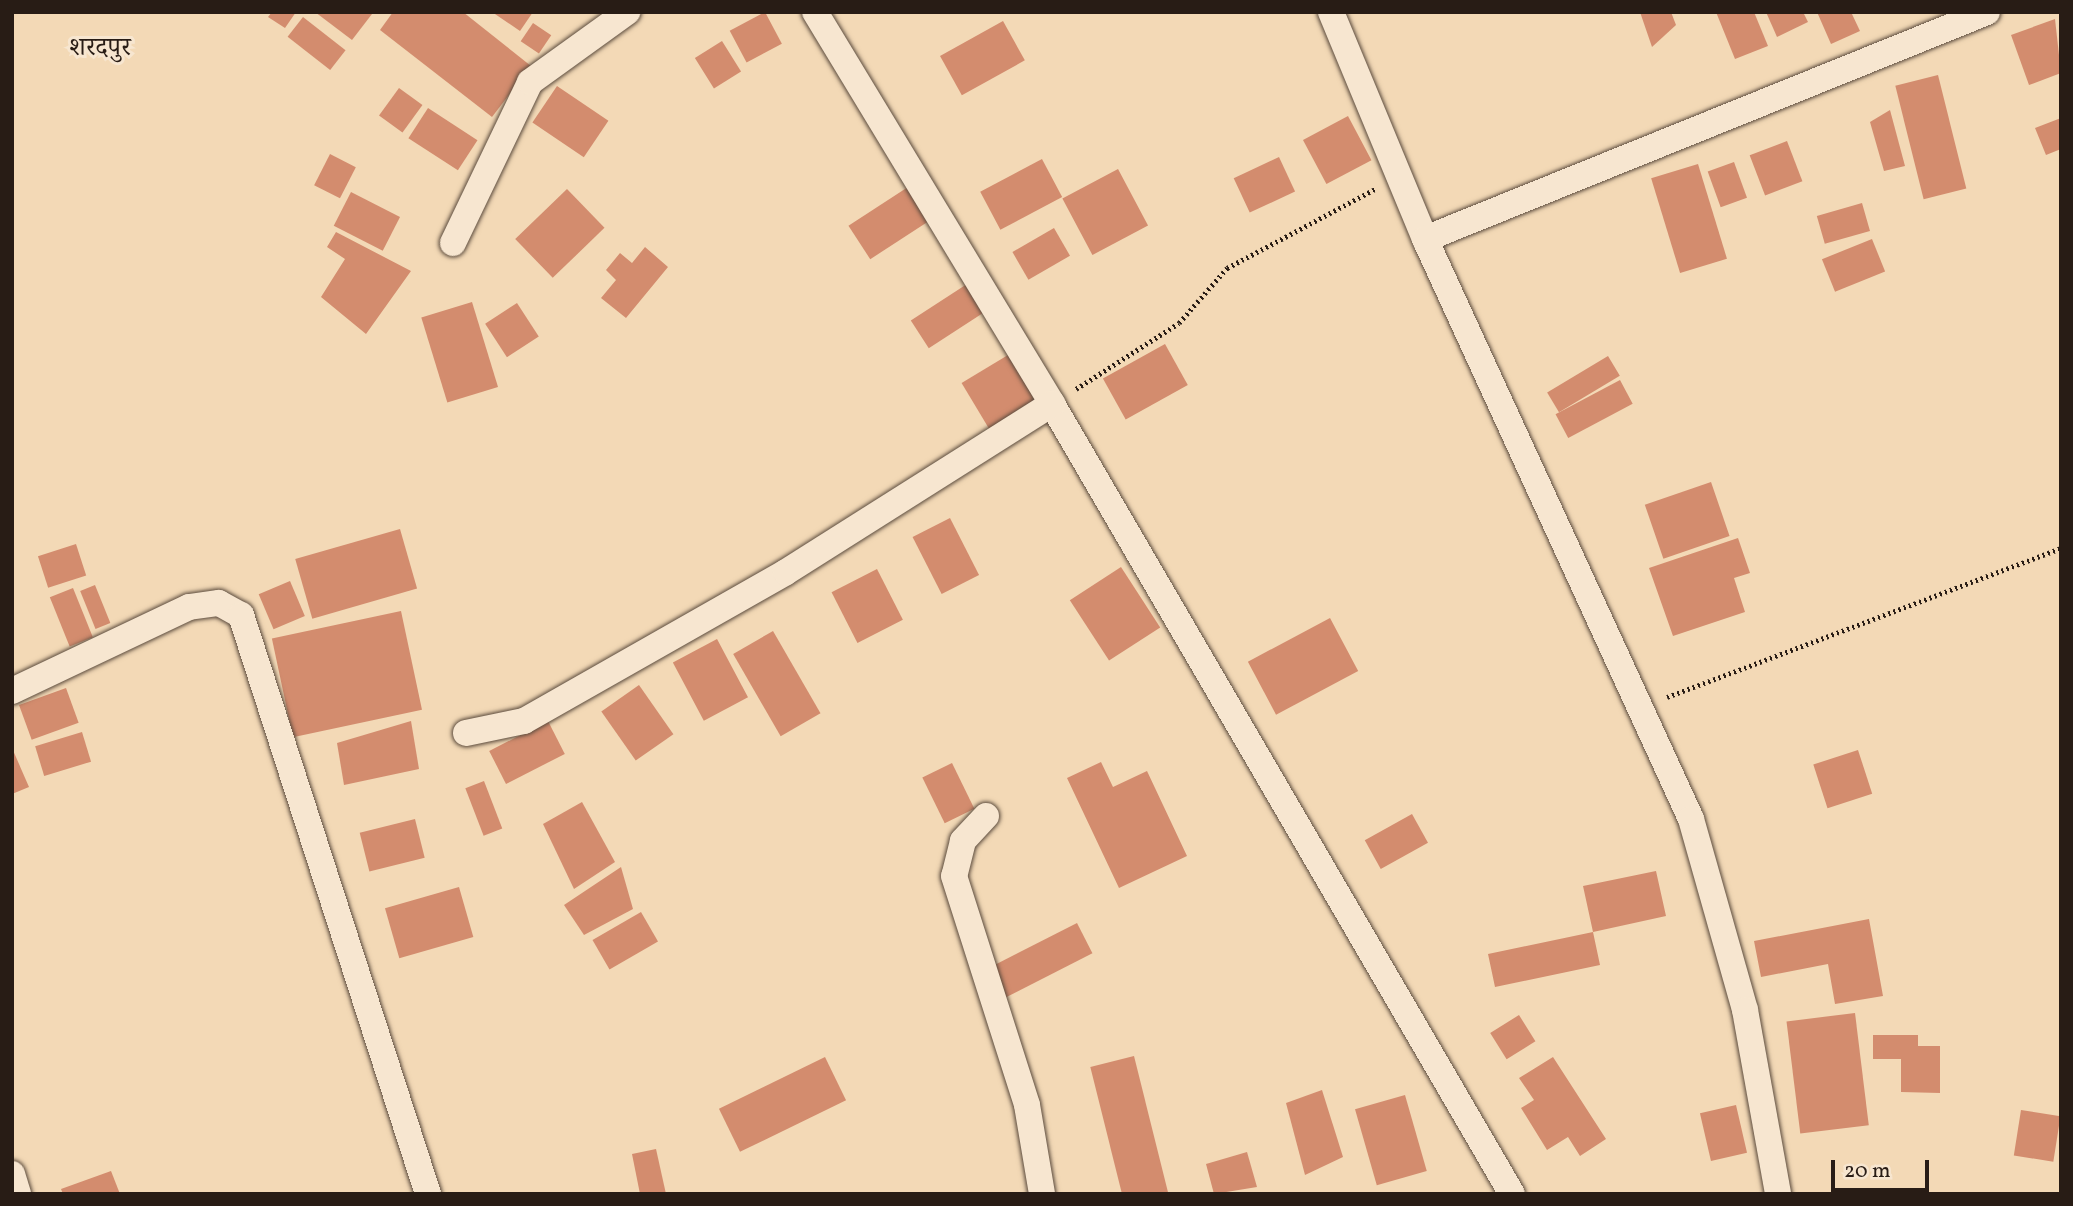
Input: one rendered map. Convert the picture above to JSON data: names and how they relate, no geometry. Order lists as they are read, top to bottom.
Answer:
{
  "districts": ["शरदपुर"],
  "scale_bar": "20 m"
}
